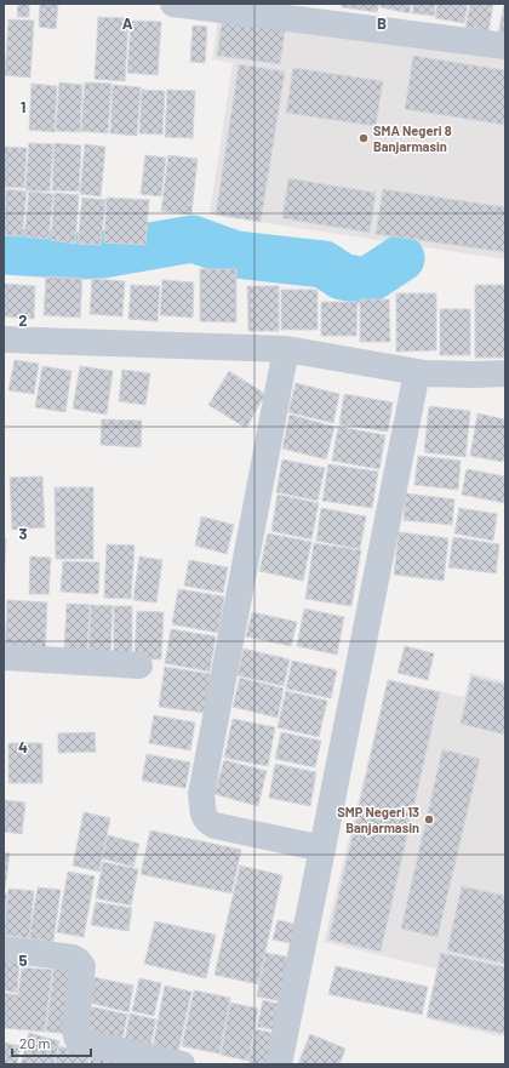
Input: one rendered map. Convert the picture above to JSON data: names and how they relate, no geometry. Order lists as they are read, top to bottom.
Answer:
{
  "places": ["SMA Negeri 8 Banjarmasin", "SMP Negeri 13 Banjarmasin"],
  "scale_bar": "20 m",
  "grid": {
    "columns": ["A", "B"],
    "rows": [
      "1",
      "2",
      "3",
      "4",
      "5"
    ]
  }
}
